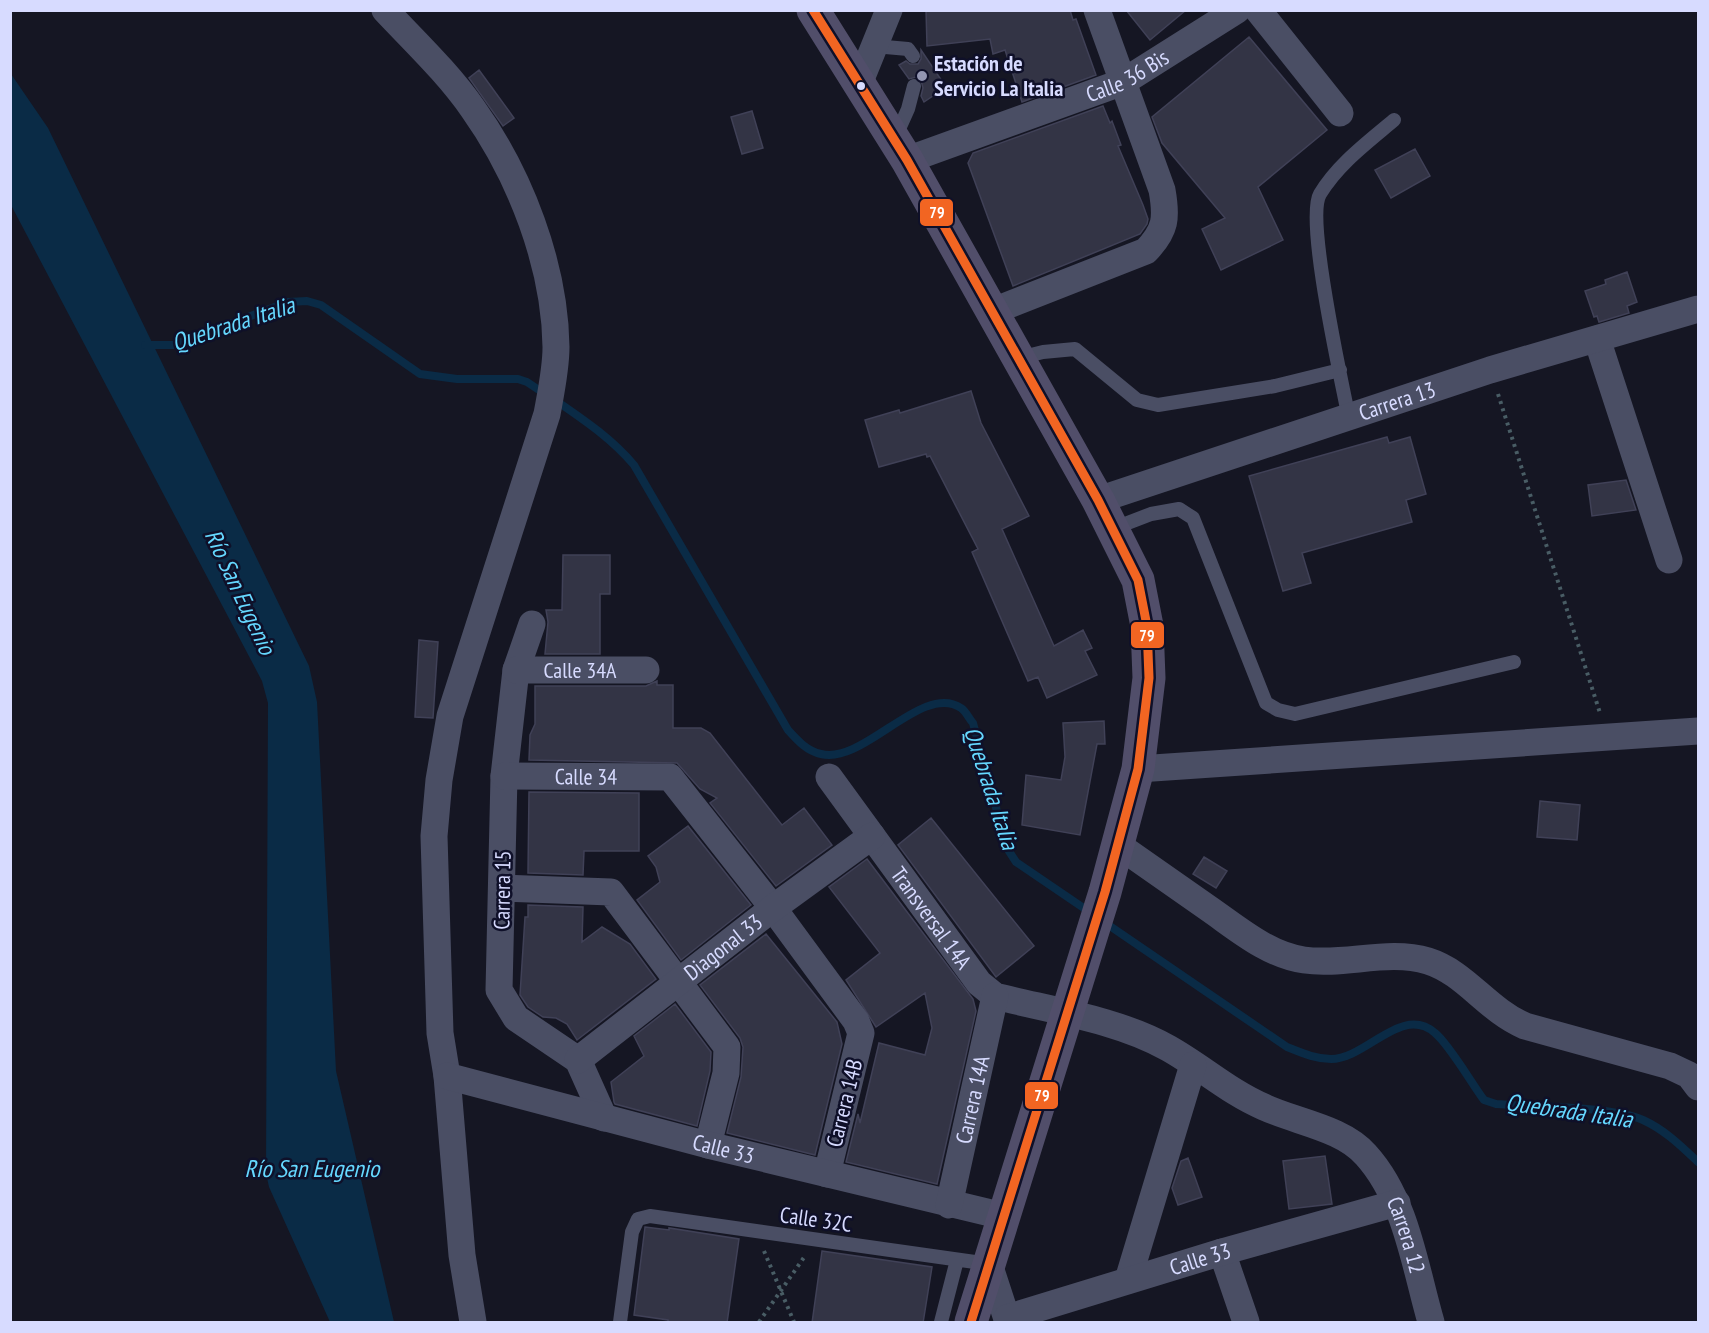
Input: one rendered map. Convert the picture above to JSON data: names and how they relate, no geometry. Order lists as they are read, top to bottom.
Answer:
{
  "streets": {
    "street": [
      "Calle 36 Bis",
      "Carrera 13",
      "Calle 34A",
      "Calle 34",
      "Carrera 15",
      "Transversal 14A",
      "Diagonal 33",
      "Carrera 14A",
      "Carrera 14B",
      "Calle 33",
      "Carrera 12"
    ],
    "lane": ["Calle 32C"]
  },
  "crossings": [
    ["Calle 34A", "Carrera 15"],
    ["Calle 34", "Carrera 15"],
    ["Calle 34", "Diagonal 33"],
    ["Calle 34", "Carrera 14B"],
    ["Carrera 15", "Diagonal 33"],
    ["Transversal 14A", "Diagonal 33"],
    ["Transversal 14A", "Carrera 14A"],
    ["Diagonal 33", "Carrera 14B"],
    ["Carrera 14A", "Calle 33"],
    ["Carrera 14B", "Calle 33"],
    ["Calle 33", "Carrera 12"]
  ],
  "water": ["Quebrada Italia", "Río San Eugenio"],
  "places": ["Estación de Servicio La Italia"],
  "lines": ["transit line 79"]
}
